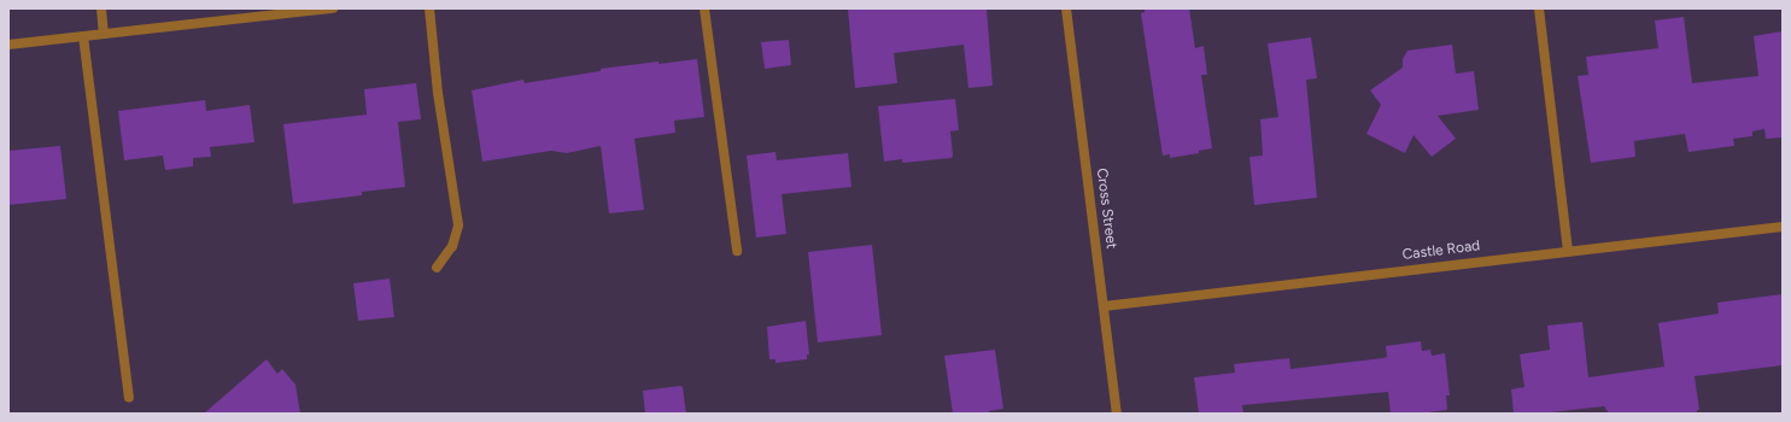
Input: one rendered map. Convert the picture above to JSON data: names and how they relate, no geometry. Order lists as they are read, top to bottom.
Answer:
{
  "streets": {
    "street": ["Cross Street", "Castle Road"]
  },
  "crossings": [
    ["Cross Street", "Castle Road"]
  ]
}
